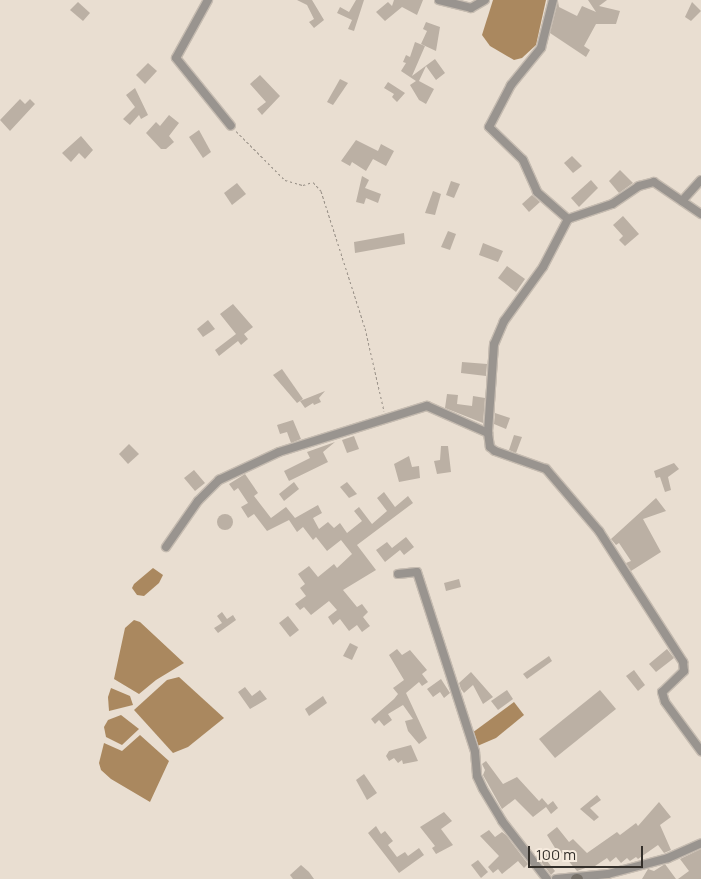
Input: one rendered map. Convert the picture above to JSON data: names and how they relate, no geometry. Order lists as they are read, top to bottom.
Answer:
{
  "scale_bar": "100 m"
}
